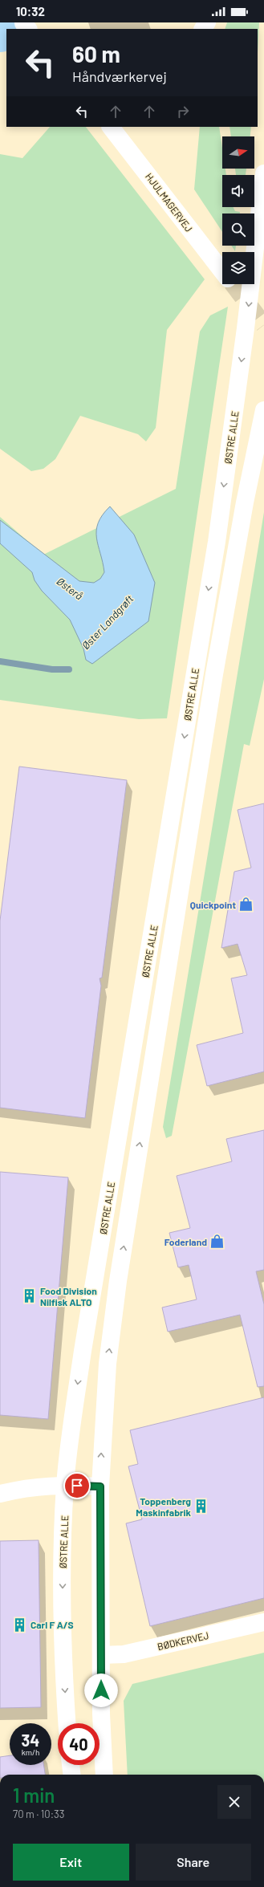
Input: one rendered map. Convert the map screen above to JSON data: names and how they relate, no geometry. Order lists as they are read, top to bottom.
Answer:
{
  "streets": {
    "street": ["HJULMAGERVEJ", "ØSTRE ALLE", "BØDKERVEJ"]
  },
  "crossings": [
    ["ØSTRE ALLE", "BØDKERVEJ"]
  ],
  "water": ["Østerå", "Øster Landgrøft"],
  "places": {
    "shop": ["Quickpoint", "Foderland"],
    "building": ["Food Division Nilfisk ALTO", "Toppenberg Maskinfabrik", "Carl F A/S"]
  },
  "north": "right",
  "page": {
    "status": "10:32",
    "turn": ["60 m", "Håndværkervej"],
    "speed": "34 km/h",
    "limit": "40",
    "heading": ["1 min", "70 m · 10:33"],
    "buttons": ["Exit", "Share"]
  }
}
